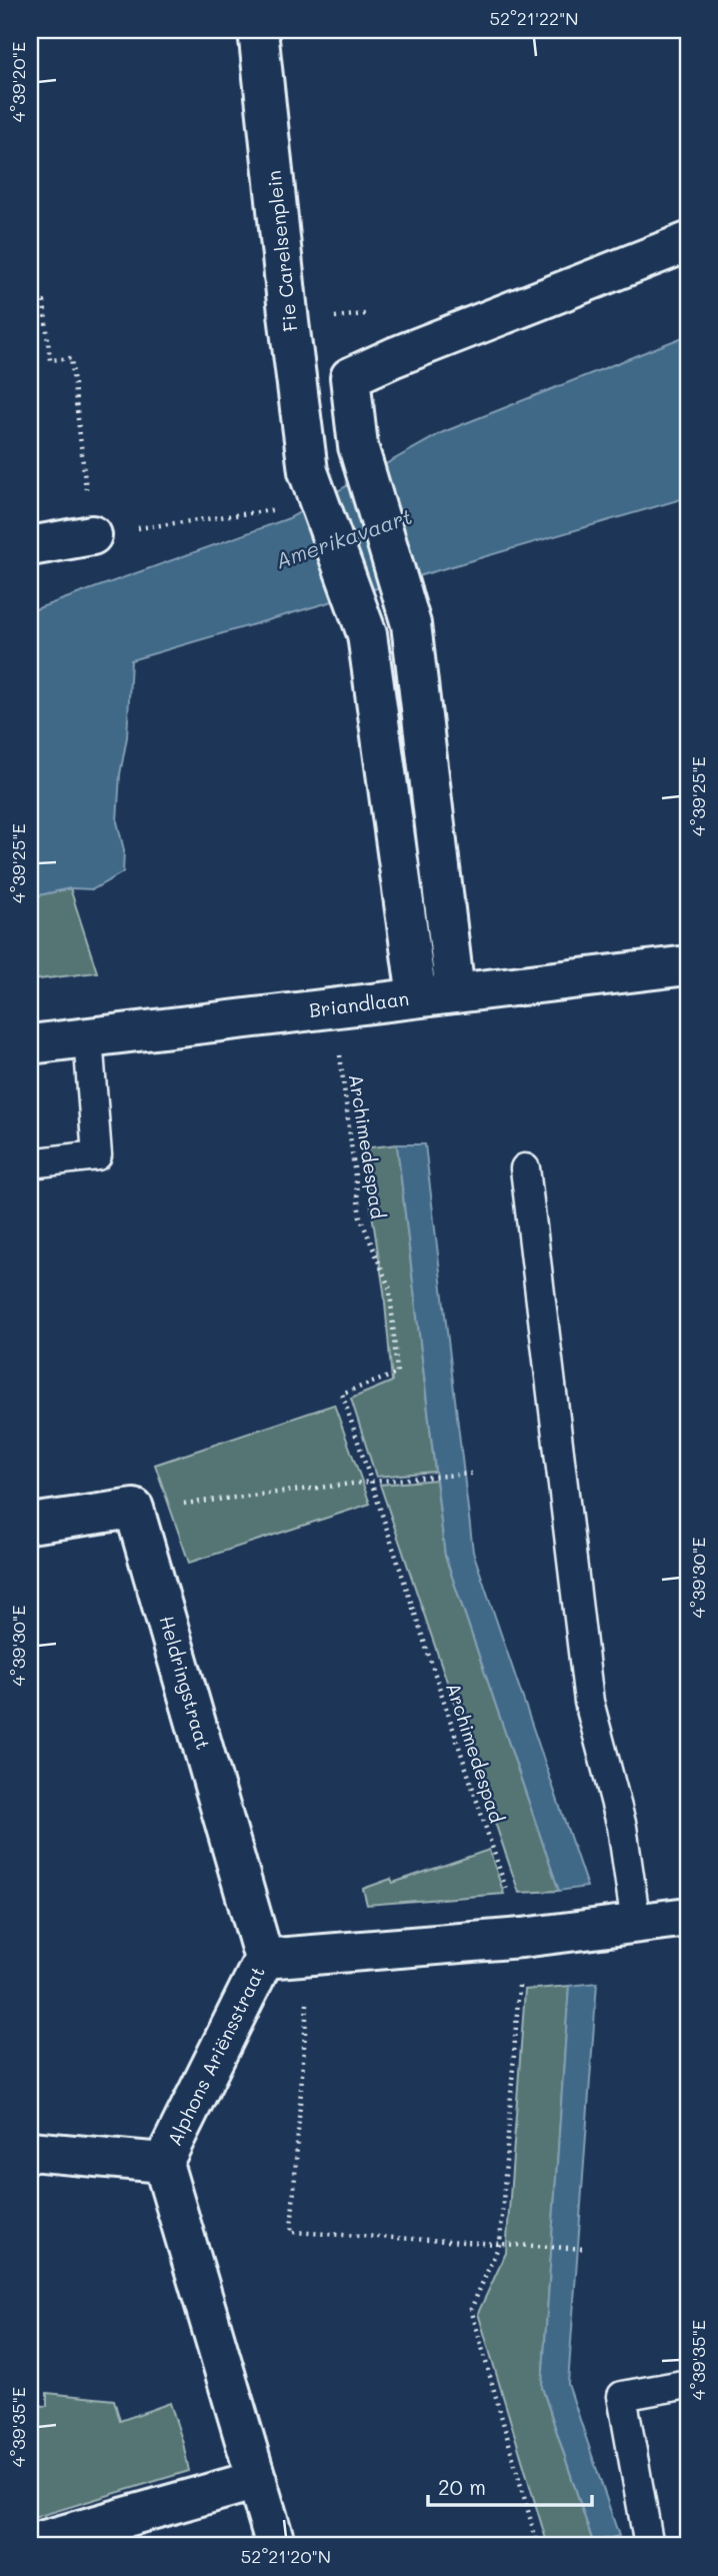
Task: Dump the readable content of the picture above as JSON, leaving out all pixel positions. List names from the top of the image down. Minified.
{"streets":{"street":["Fie Carelsenplein","Briandlaan","Heldringstraat","Alphons Ariënsstraat"],"path":["Archimedespad"]},"crossings":[["Fie Carelsenplein","Briandlaan"],["Briandlaan","Archimedespad"],["Archimedespad","Alphons Ariënsstraat"],["Heldringstraat","Alphons Ariënsstraat"]],"water":["Amerikavaart"],"scale_bar":"20 m","coordinates":["52°21'22\"N","4°39'20\"E","4°39'25\"E","4°39'30\"E","4°39'35\"E","52°21'20\"N"]}
